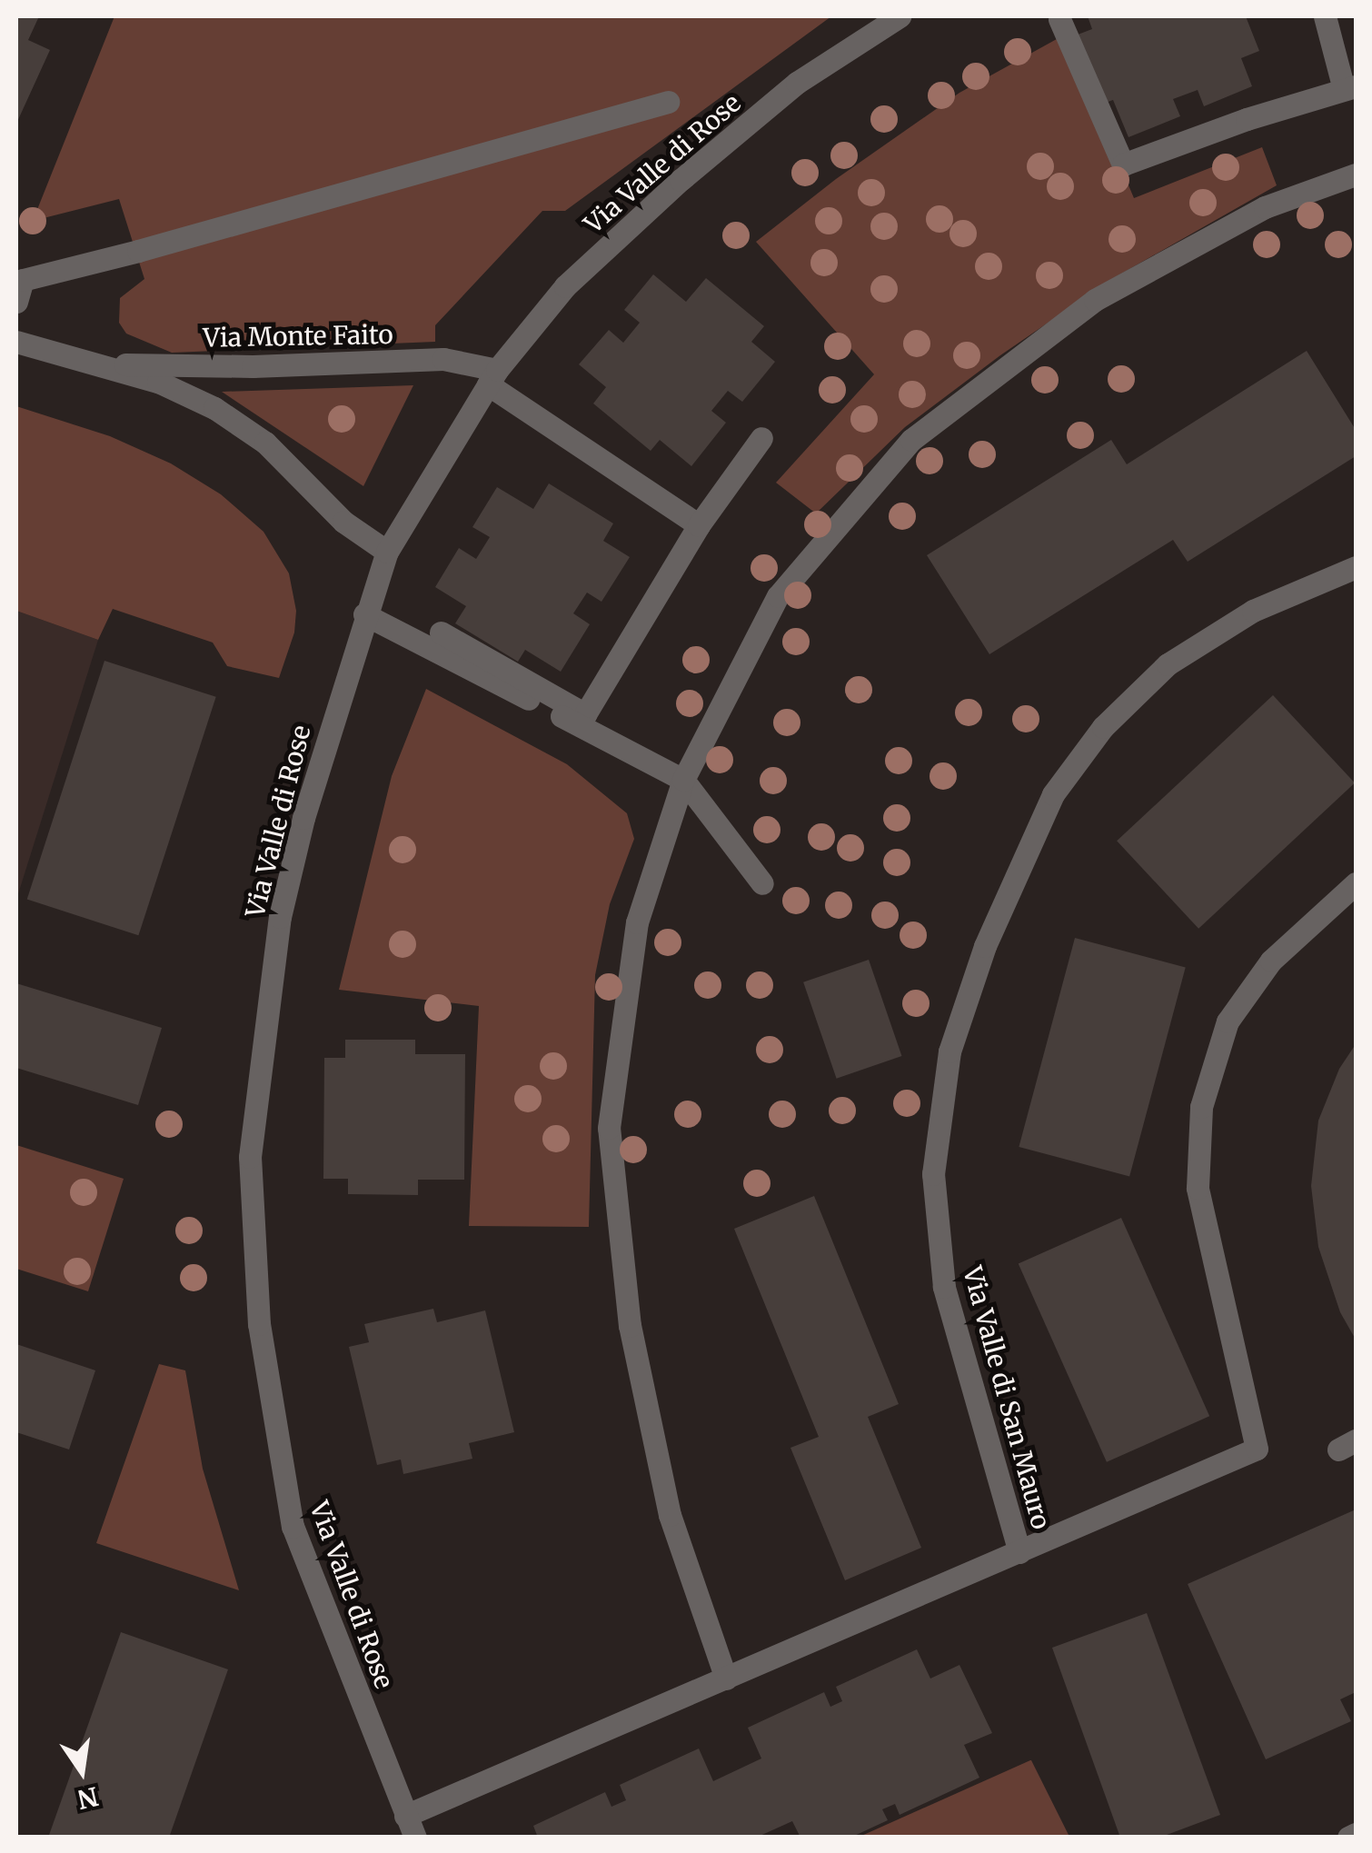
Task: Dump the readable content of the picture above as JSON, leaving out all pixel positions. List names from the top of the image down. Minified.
{"streets":{"street":["Via Valle di Rose","Via Monte Faito","Via Valle di San Mauro"]},"crossings":[["Via Valle di Rose","Via Monte Faito"],["Via Valle di Rose","Via Valle di San Mauro"]],"north":"bottom"}
